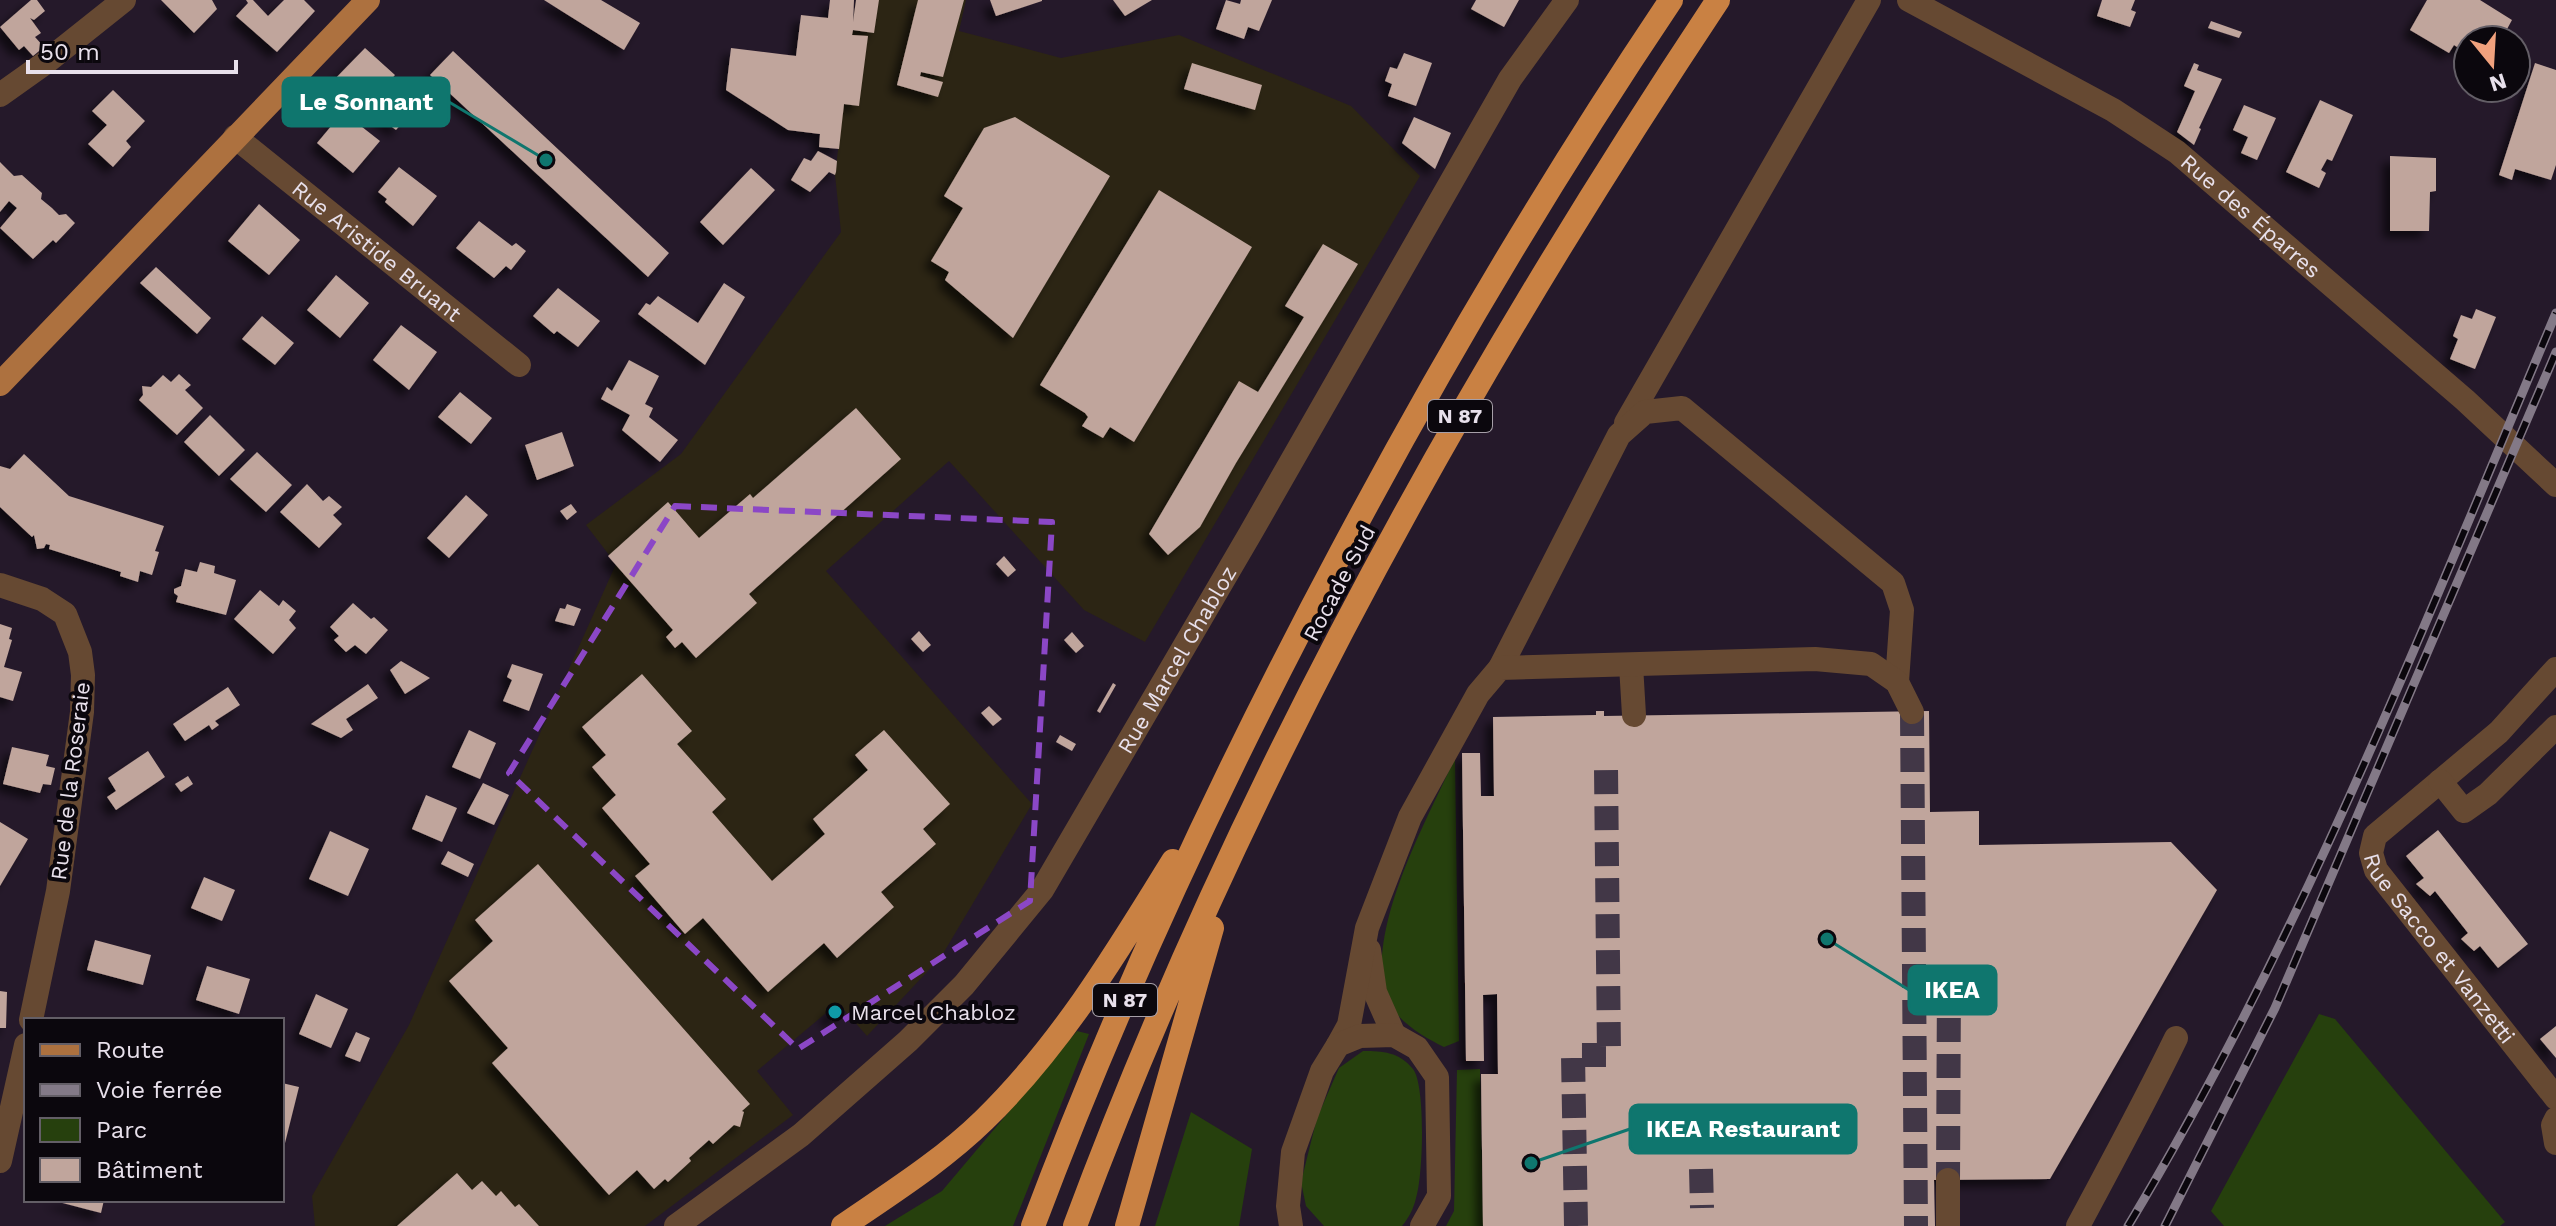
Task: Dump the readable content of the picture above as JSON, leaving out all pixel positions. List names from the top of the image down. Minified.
{"streets":{"highway":["N 87","Rocade Sud"],"street":["Rue des Éparres","Rue Aristide Bruant","Rue Marcel Chabloz","Rue de la Roseraie","Rue Sacco et Vanzetti"]},"places":["Le Sonnant","IKEA","Marcel Chabloz","IKEA Restaurant"],"legend":["Route","Voie ferrée","Parc","Bâtiment"],"scale_bar":"50 m","north":"bottom"}
